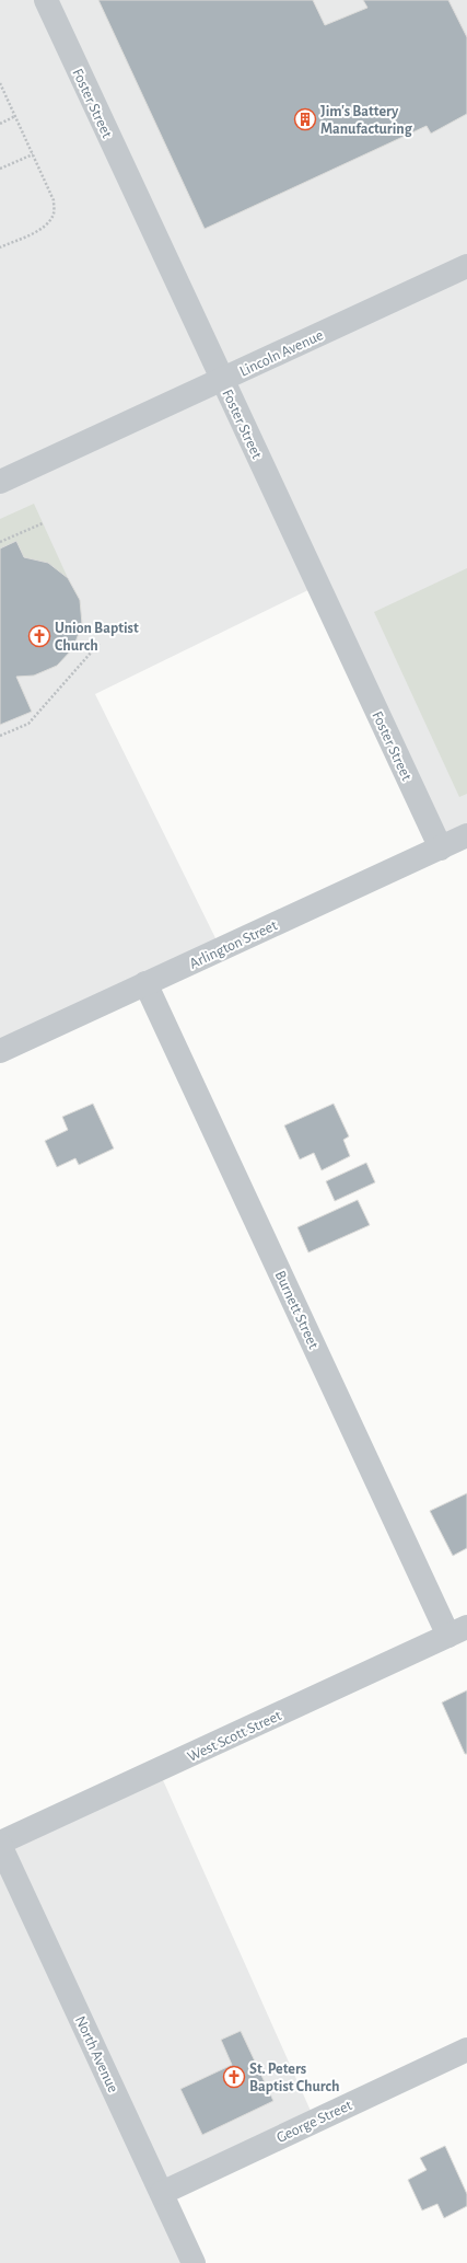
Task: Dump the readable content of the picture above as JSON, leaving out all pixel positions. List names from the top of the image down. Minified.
{"streets":{"street":["Foster Street","Lincoln Avenue","Arlington Street","Burnett Street","West Scott Street","North Avenue","George Street"]},"crossings":[["Foster Street","Lincoln Avenue"],["Foster Street","Arlington Street"],["Arlington Street","Burnett Street"],["Burnett Street","West Scott Street"],["West Scott Street","North Avenue"],["North Avenue","George Street"]],"places":{"building":["Jim's Battery Manufacturing"],"church":["Union Baptist Church","St. Peters Baptist Church"]}}
